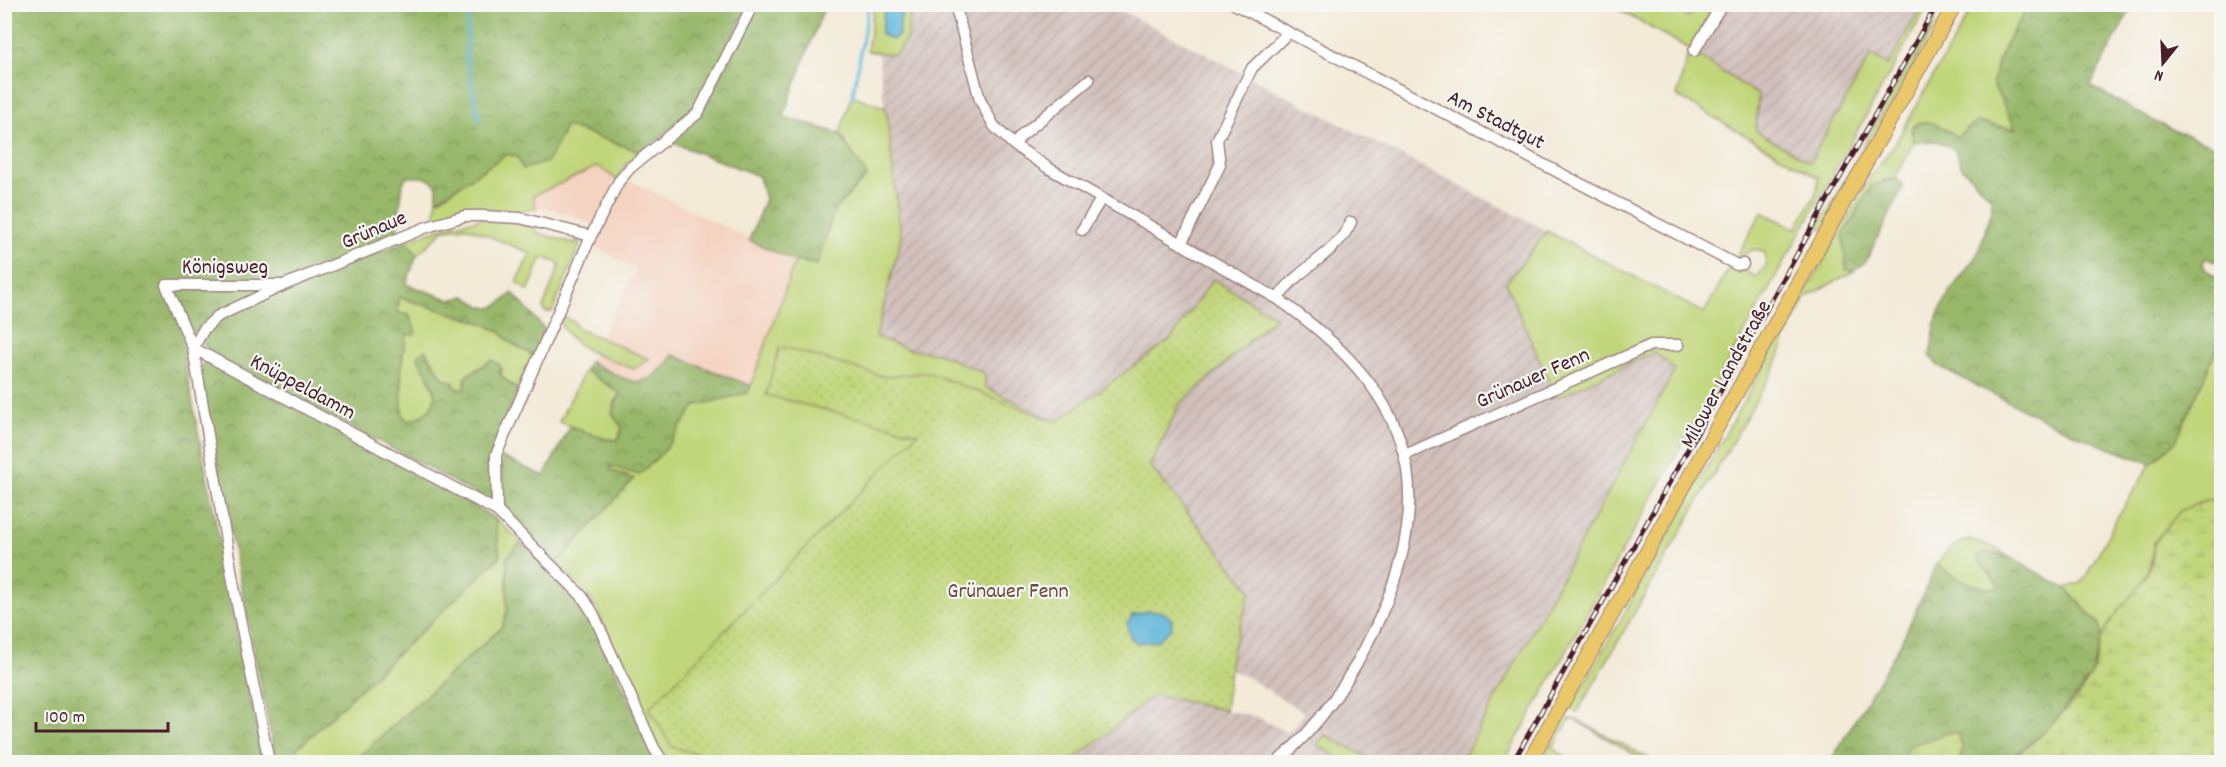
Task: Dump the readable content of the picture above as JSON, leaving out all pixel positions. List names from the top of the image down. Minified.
{"streets":{"main road":["Milower Landstraße"],"street":["Am Stadtgut","Grünaue","Königsweg","Grünauer Fenn","Knüppeldamm"]},"crossings":[["Grünaue","Königsweg"],["Grünaue","Knüppeldamm"],["Königsweg","Knüppeldamm"]],"parks":["Grünauer Fenn"],"scale_bar":"100 m","north":"bottom"}
